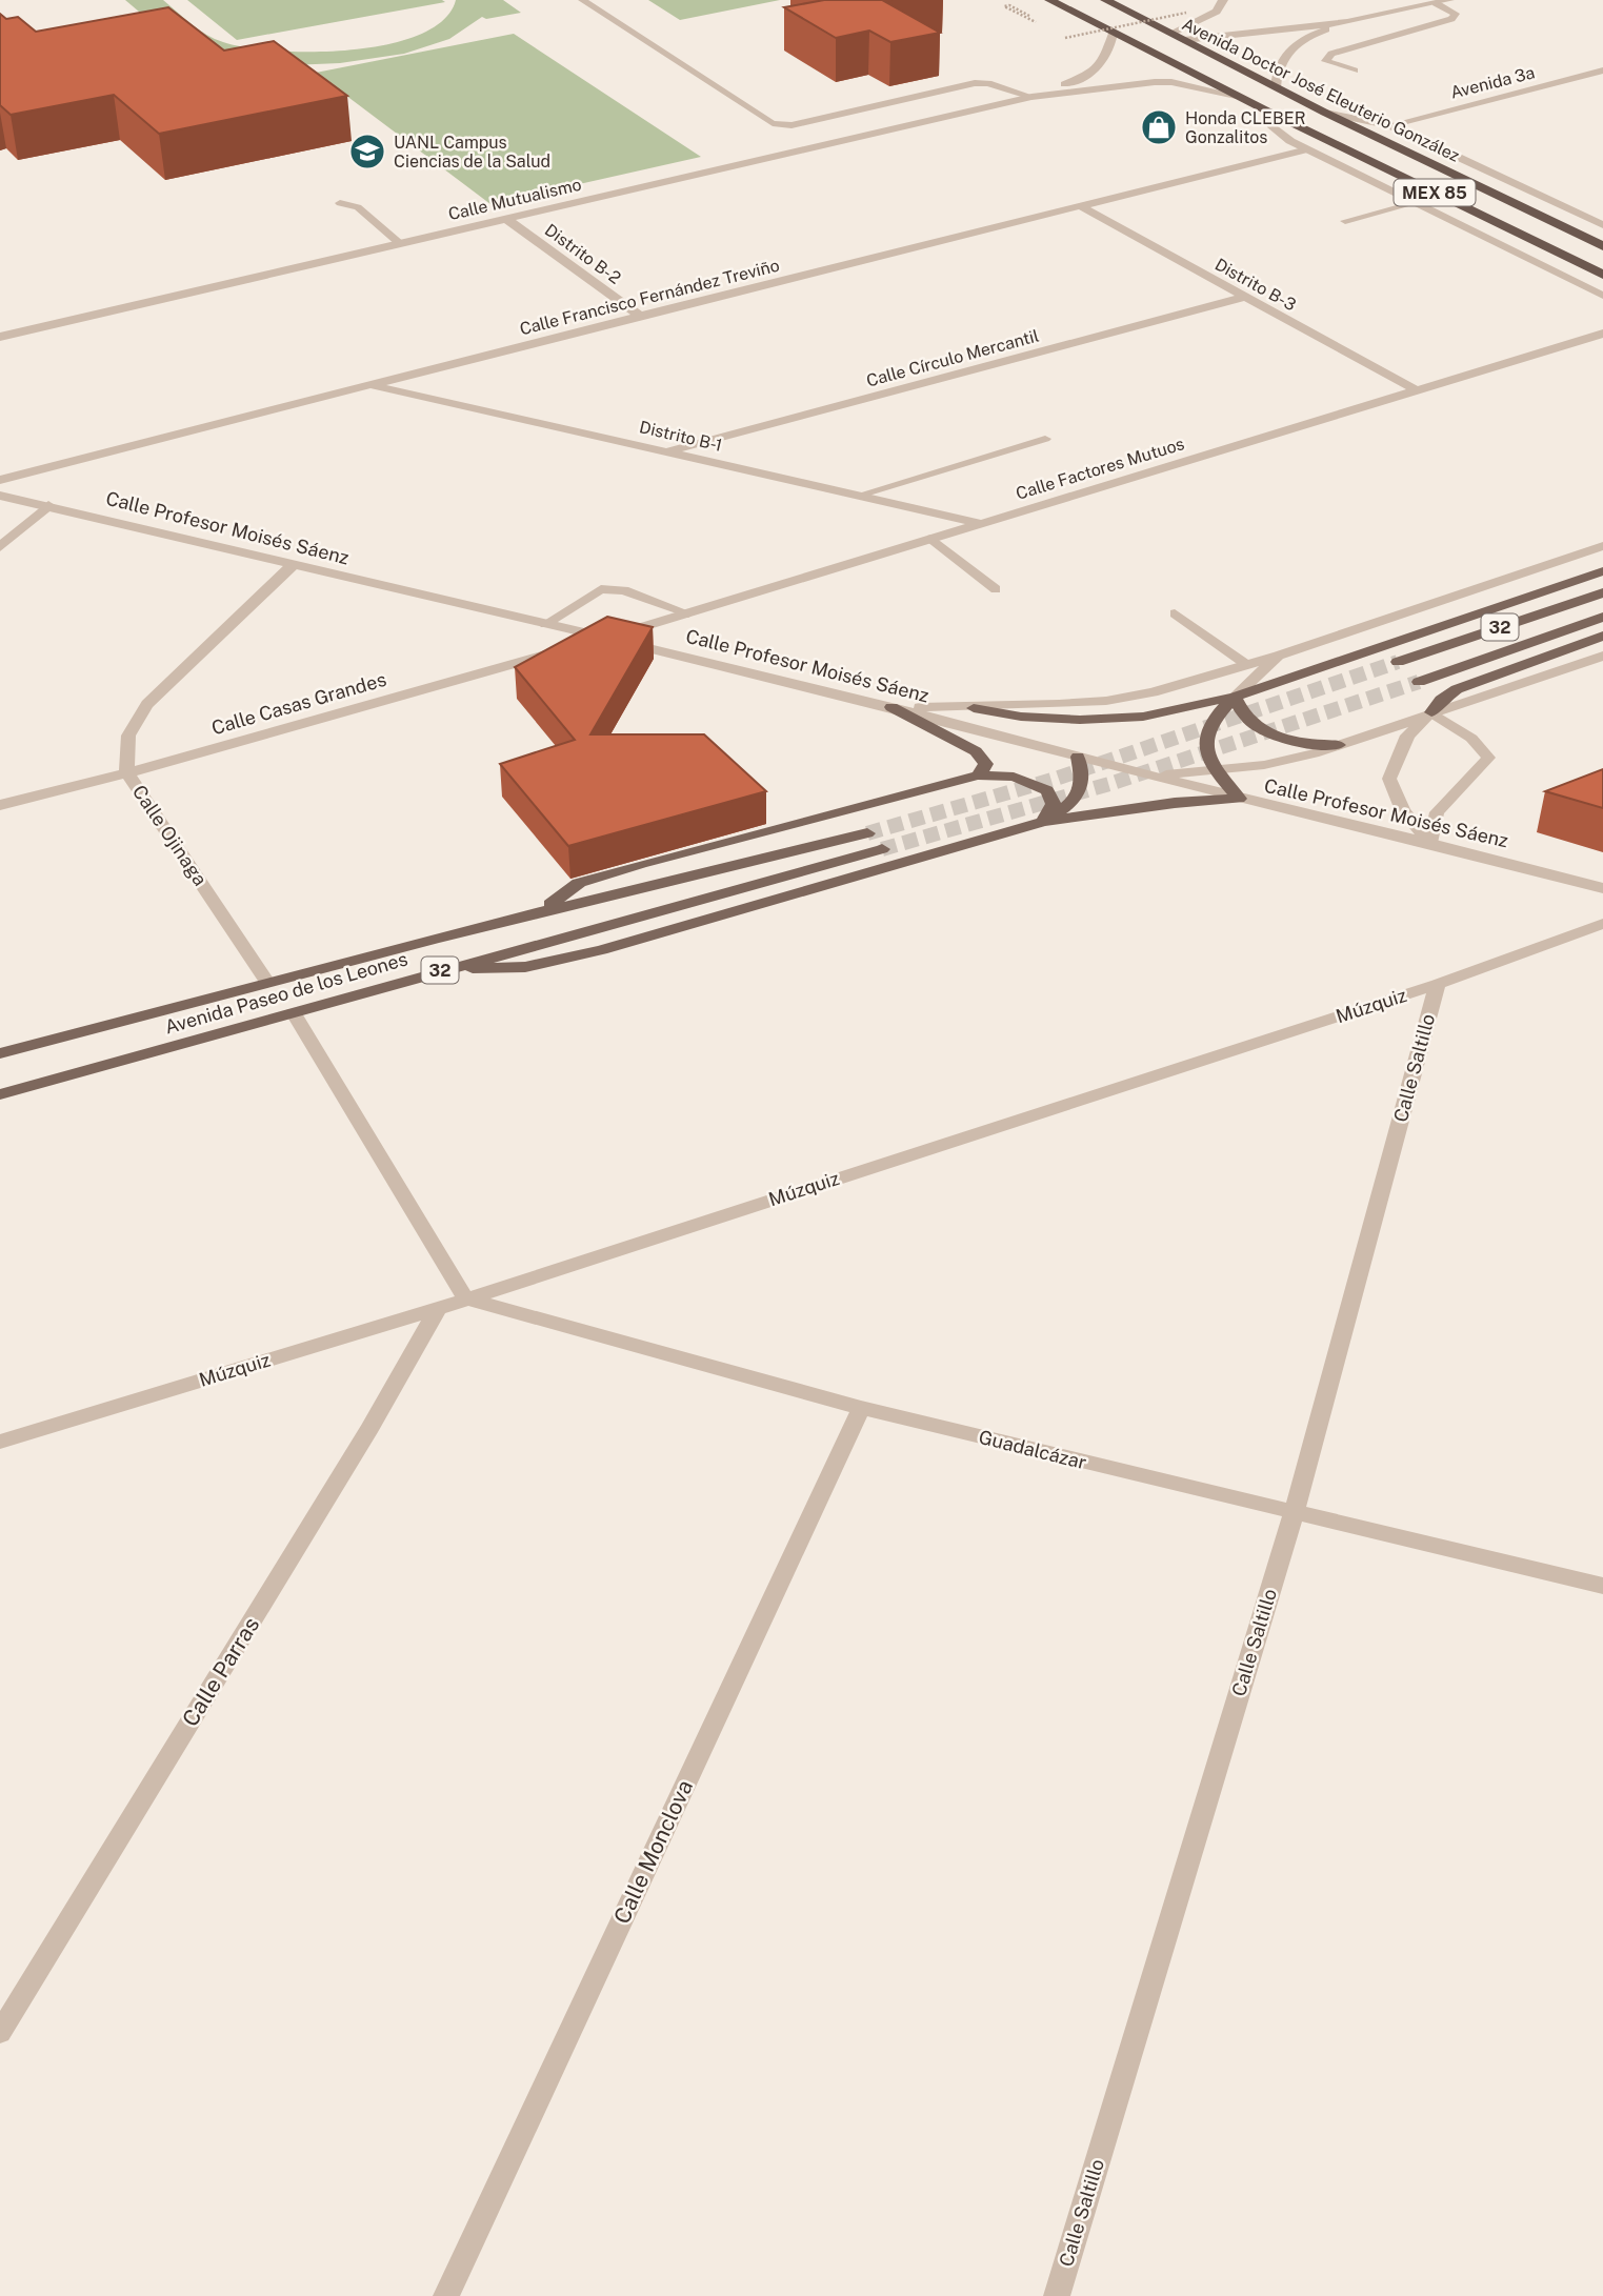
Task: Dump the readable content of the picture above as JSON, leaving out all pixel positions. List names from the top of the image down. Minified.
{"streets":{"highway":["Avenida Doctor José Eleuterio González","MEX 85"],"main road":["32","Avenida Paseo de los Leones"],"street":["Avenida 3a","Calle Mutualismo","Distrito B-2","Distrito B-3","Calle Francisco Fernández Treviño","Calle Círculo Mercantil","Distrito B-1","Calle Factores Mutuos","Calle Profesor Moisés Sáenz","Calle Casas Grandes","Calle Ojinaga","Múzquiz","Calle Saltillo","Guadalcázar","Calle Parras","Calle Monclova"]},"crossings":[["MEX 85","Calle Mutualismo"],["Calle Mutualismo","Distrito B-2"],["Distrito B-2","Calle Francisco Fernández Treviño"],["Distrito B-3","Calle Francisco Fernández Treviño"],["Distrito B-3","Calle Círculo Mercantil"],["Distrito B-3","Calle Factores Mutuos"],["Calle Francisco Fernández Treviño","Distrito B-1"],["Calle Círculo Mercantil","Distrito B-1"],["Distrito B-1","Calle Factores Mutuos"],["Calle Factores Mutuos","Calle Profesor Moisés Sáenz"],["Calle Factores Mutuos","Calle Casas Grandes"],["Calle Profesor Moisés Sáenz","Calle Casas Grandes"],["Calle Profesor Moisés Sáenz","Calle Ojinaga"],["Calle Casas Grandes","Calle Ojinaga"],["Calle Ojinaga","Avenida Paseo de los Leones"],["Múzquiz","Calle Saltillo"],["Múzquiz","Guadalcázar"],["Múzquiz","Calle Parras"],["Calle Saltillo","Guadalcázar"],["Guadalcázar","Calle Monclova"]],"places":{"shop":["Honda CLEBER Gonzalitos"],"school or university":["UANL Campus Ciencias de la Salud"]}}
